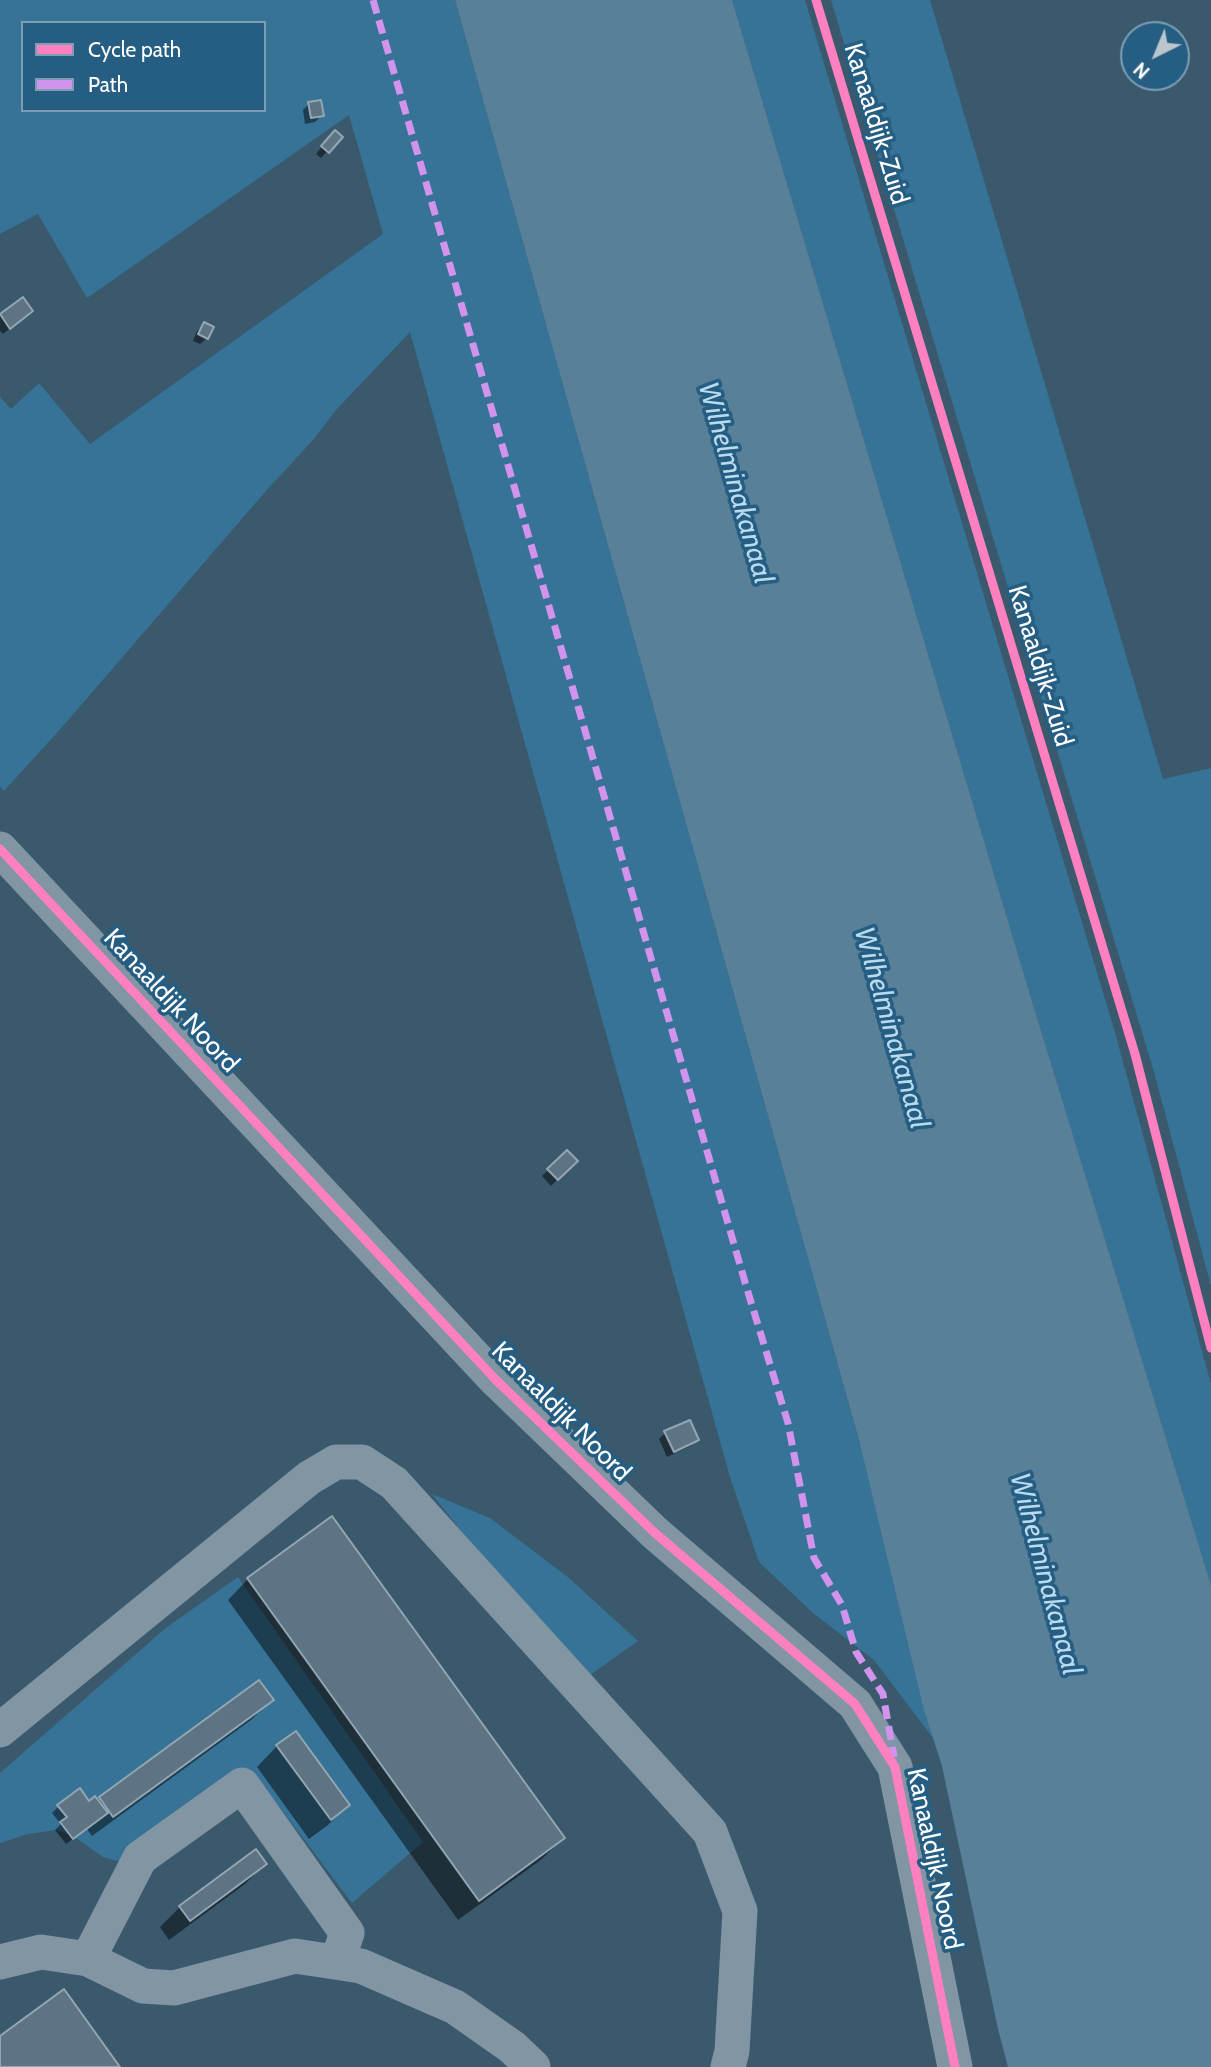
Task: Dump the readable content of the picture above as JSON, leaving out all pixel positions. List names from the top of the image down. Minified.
{"streets":{"street":["Kanaaldijk Noord"],"cycle path":["Kanaaldijk-Zuid"]},"water":["Wilhelminakanaal"],"legend":["Cycle path","Path"],"north":"bottom left"}
